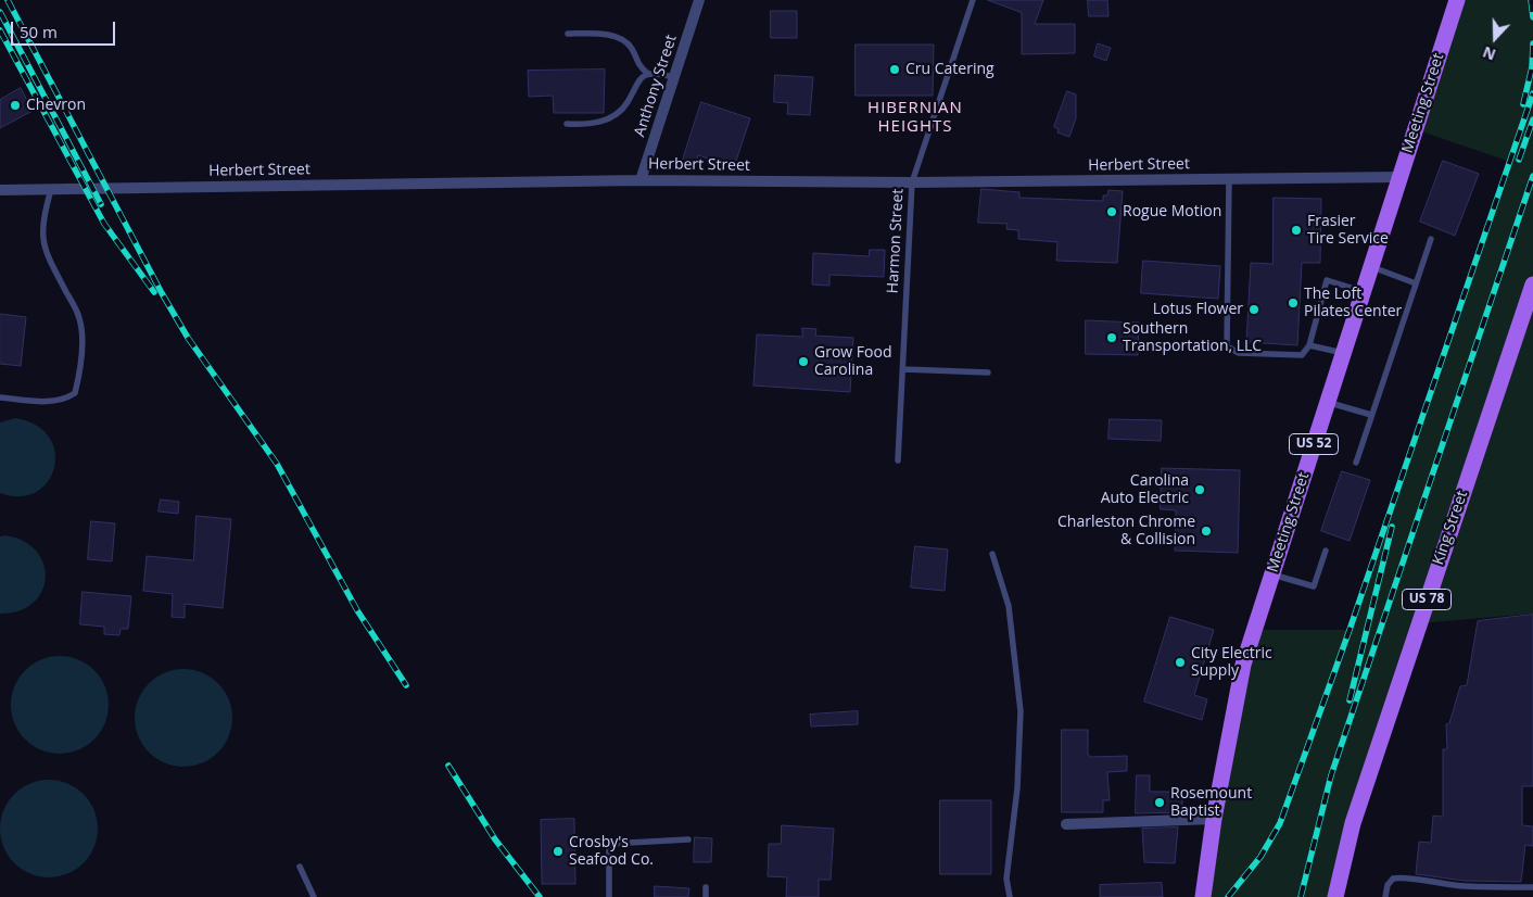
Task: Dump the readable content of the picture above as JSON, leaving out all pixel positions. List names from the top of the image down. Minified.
{"streets":{"main road":["Meeting Street","US 52","King Street","US 78"],"street":["Anthony Street","Herbert Street"],"lane":["Harmon Street"]},"crossings":[["Anthony Street","Herbert Street"],["Meeting Street","Herbert Street"],["Herbert Street","Harmon Street"]],"districts":["HIBERNIAN HEIGHTS"],"places":["Cru Catering","Chevron","Rogue Motion","Frasier Tire Service","The Loft Pilates Center","Lotus Flower","Southern Transportation, LLC","Grow Food Carolina","Carolina Auto Electric","Charleston Chrome & Collision","City Electric Supply","Rosemount Baptist","Crosby's Seafood Co."],"scale_bar":"50 m","north":"bottom"}
